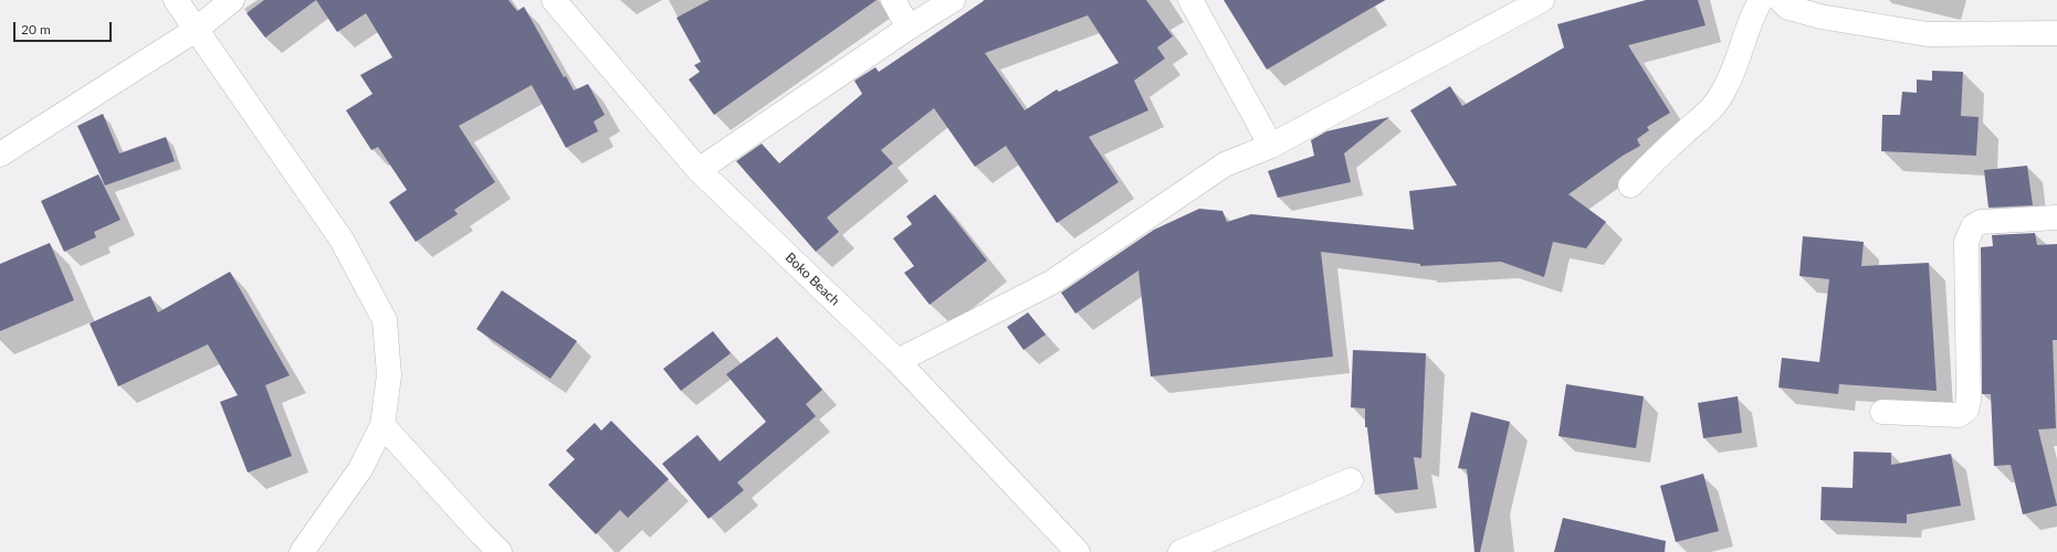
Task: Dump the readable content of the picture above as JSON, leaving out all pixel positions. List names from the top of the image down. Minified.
{"streets":{"street":["Boko Beach"]},"scale_bar":"20 m"}
